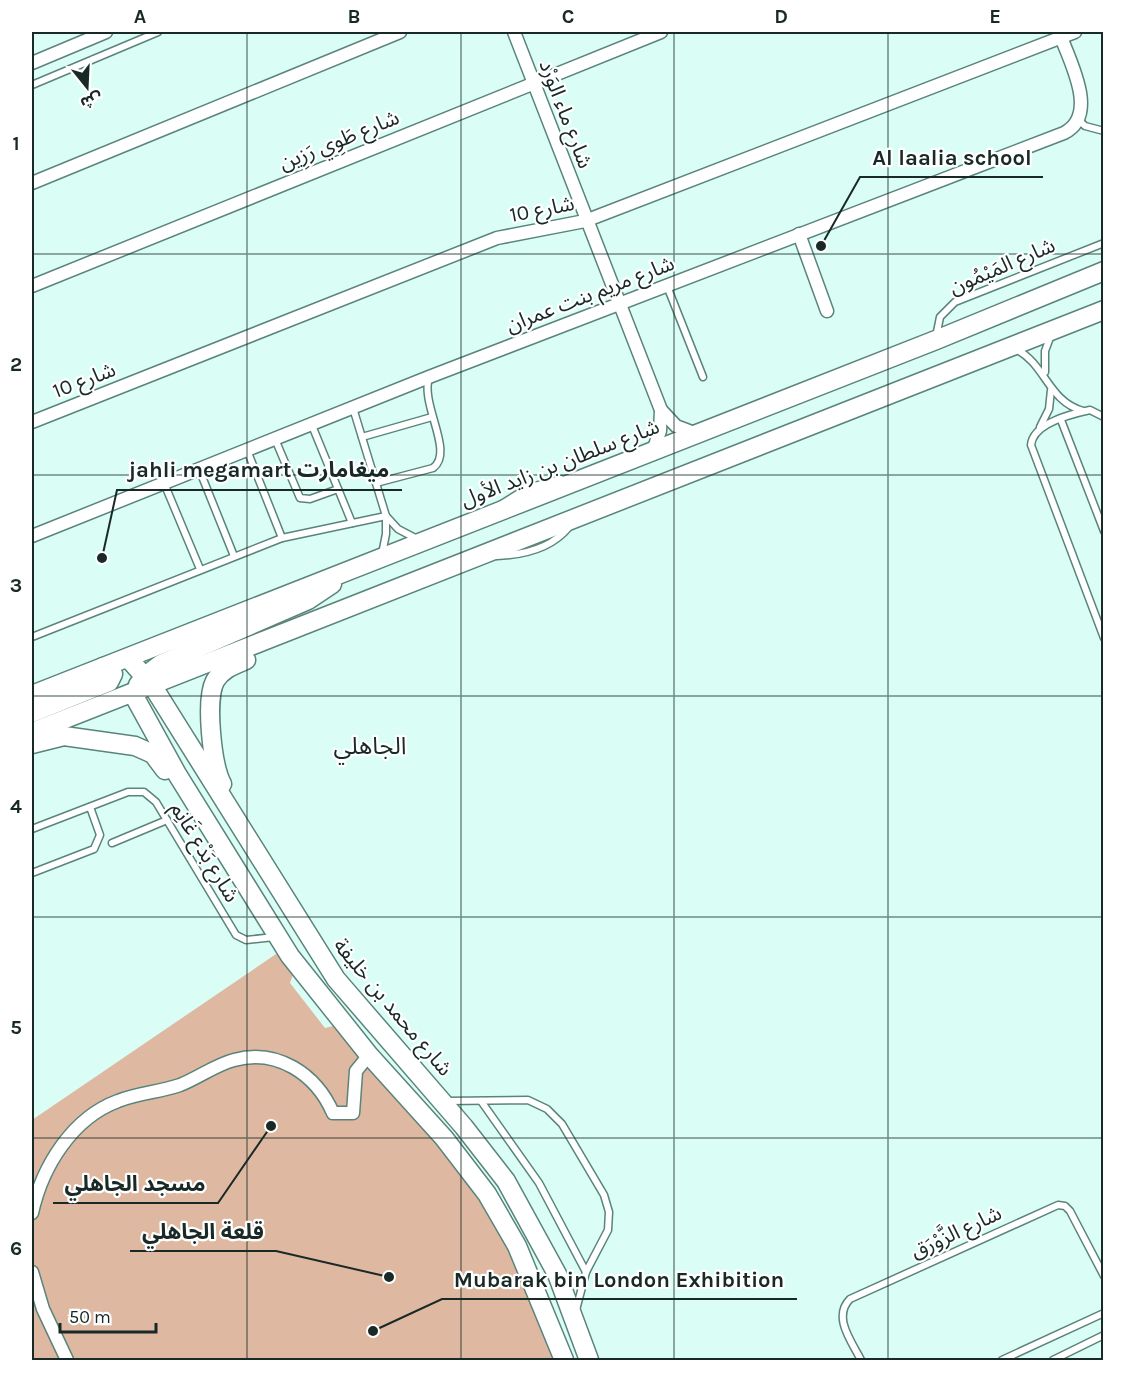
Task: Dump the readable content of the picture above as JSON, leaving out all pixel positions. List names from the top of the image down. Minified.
{"streets":{"main road":["شارع سلطان بن زايد الأول","شارع محمد بن خليفة"],"street":["شارع ماء الوَرْد","شارع طَوِي رَزِين","شارع 10","شارع مريم بنت عمران"],"lane":["شارع المَيْمُون","شارع بَدْع غَانِم","شارع الزَّوْرَق"]},"crossings":[["شارع ماء الوَرْد","شارع طَوِي رَزِين"],["شارع ماء الوَرْد","شارع 10"],["شارع ماء الوَرْد","شارع مريم بنت عمران"],["شارع ماء الوَرْد","شارع سلطان بن زايد الأول"],["شارع المَيْمُون","شارع سلطان بن زايد الأول"],["شارع سلطان بن زايد الأول","شارع محمد بن خليفة"]],"districts":["الجاهلي"],"places":["Al laalia school","jahli megamart ميغامارت","مسجد الجاهلي","قلعة الجاهلي","Mubarak bin London Exhibition"],"scale_bar":"50 m","north":"bottom","grid":{"columns":["A","B","C","D","E"],"rows":["1","2","3","4","5","6"]}}
